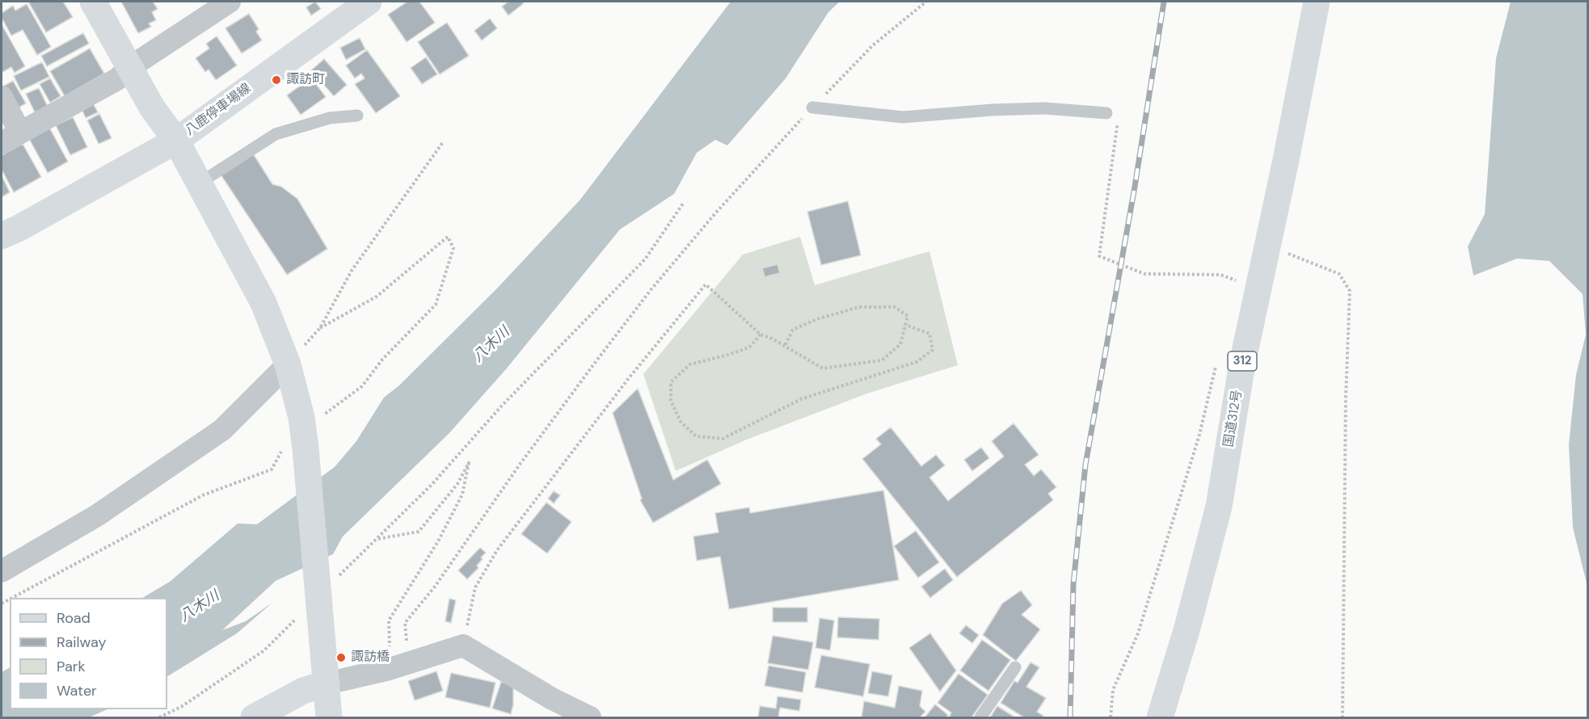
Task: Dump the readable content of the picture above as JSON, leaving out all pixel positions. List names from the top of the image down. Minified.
{"streets":{"main road":["八鹿停車場線","312","国道312号"]},"water":["八木川"],"places":["諏訪町","諏訪橋"],"legend":["Road","Railway","Park","Water"]}
